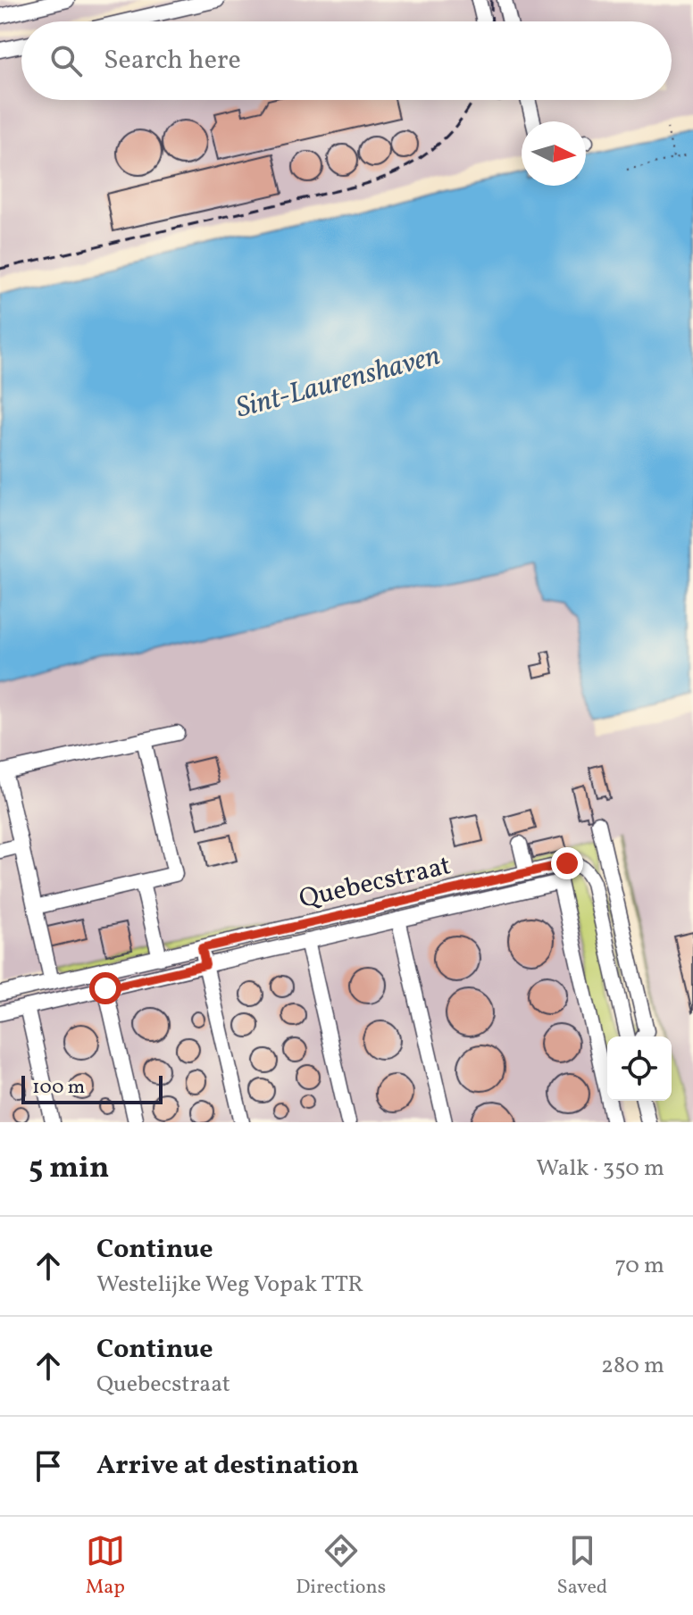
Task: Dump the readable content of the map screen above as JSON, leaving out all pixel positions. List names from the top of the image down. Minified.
{"streets":{"street":["Quebecstraat"]},"water":["Sint-Laurenshaven"],"scale_bar":"100 m","north":"right","page":{"search":"Search here","scale":"100 m","heading":["5 min","Walk · 350 m"],"list":[["Continue","Westelijke Weg Vopak TTR","70 m"],["Continue","Quebecstraat","280 m"],"Arrive at destination"],"nav":["Map","Directions","Saved"]}}
